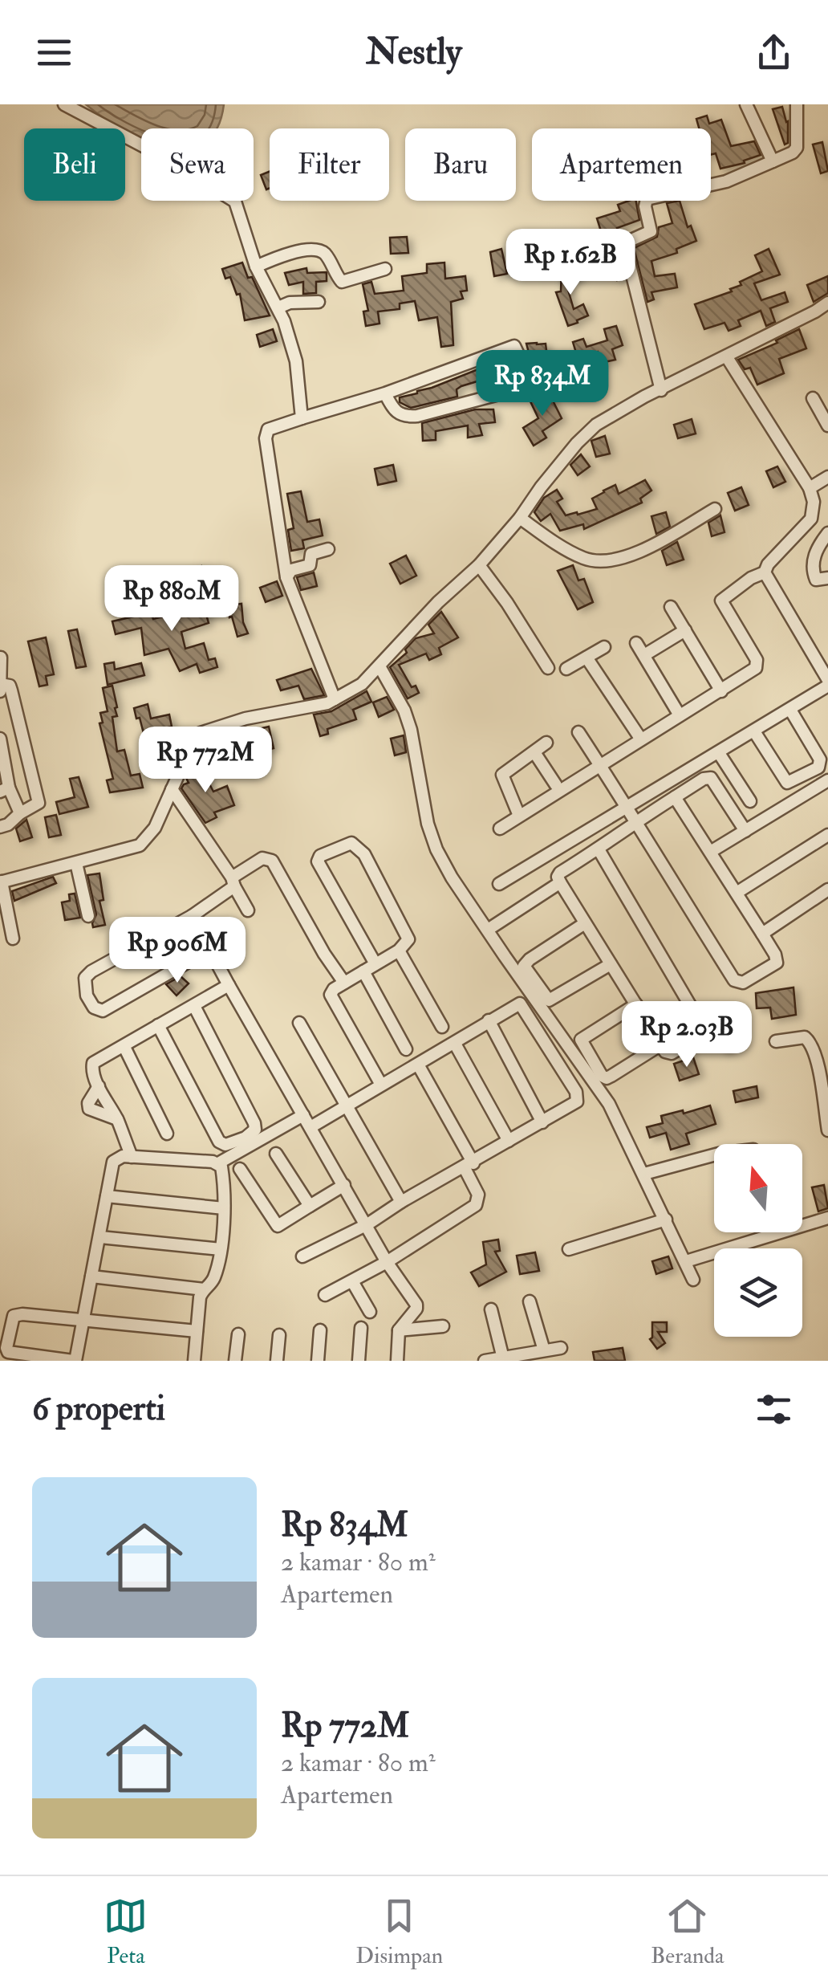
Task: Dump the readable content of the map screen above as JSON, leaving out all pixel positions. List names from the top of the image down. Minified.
{"north":"top","page":{"header":"Nestly","chip":["Beli","Sewa","Filter","Baru","Apartemen"],"price":["Rp 1.62B","Rp 834M","Rp 880M","Rp 772M","Rp 906M","Rp 2.03B"],"heading":"6 properti","list":[{"name":"Rp 834M","note":"2 kamar · 80 m² · Apartemen"},{"name":"Rp 772M","note":"2 kamar · 80 m² · Apartemen"}],"tabs":["Peta","Disimpan","Beranda"]}}
